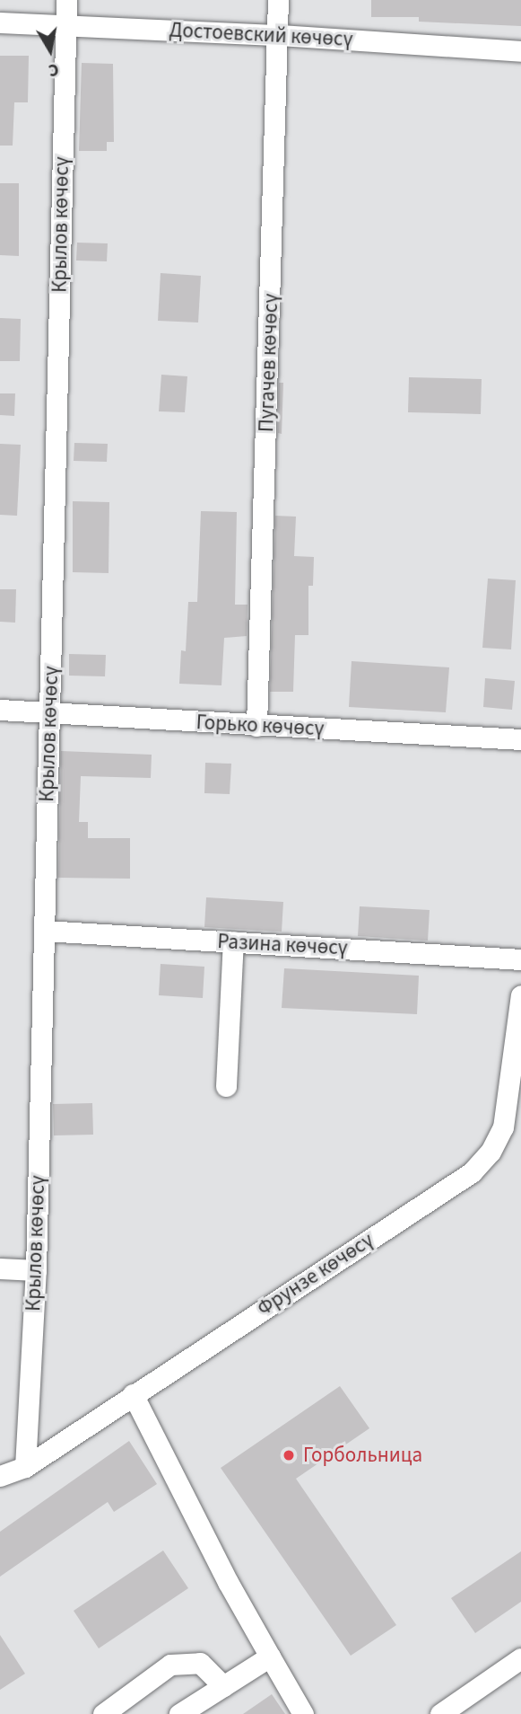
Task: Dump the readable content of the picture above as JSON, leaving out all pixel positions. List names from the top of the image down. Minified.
{"streets":{"street":["Достоевский көчөсү","Крылов көчөсү","Пугачев көчөсү","Горько көчөсү","Разина көчөсү","Фрунзе көчөсү"]},"crossings":[["Достоевский көчөсү","Крылов көчөсү"],["Достоевский көчөсү","Пугачев көчөсү"],["Крылов көчөсү","Горько көчөсү"],["Крылов көчөсү","Разина көчөсү"],["Крылов көчөсү","Фрунзе көчөсү"],["Пугачев көчөсү","Горько көчөсү"]],"places":["Горбольница"],"north":"bottom"}
